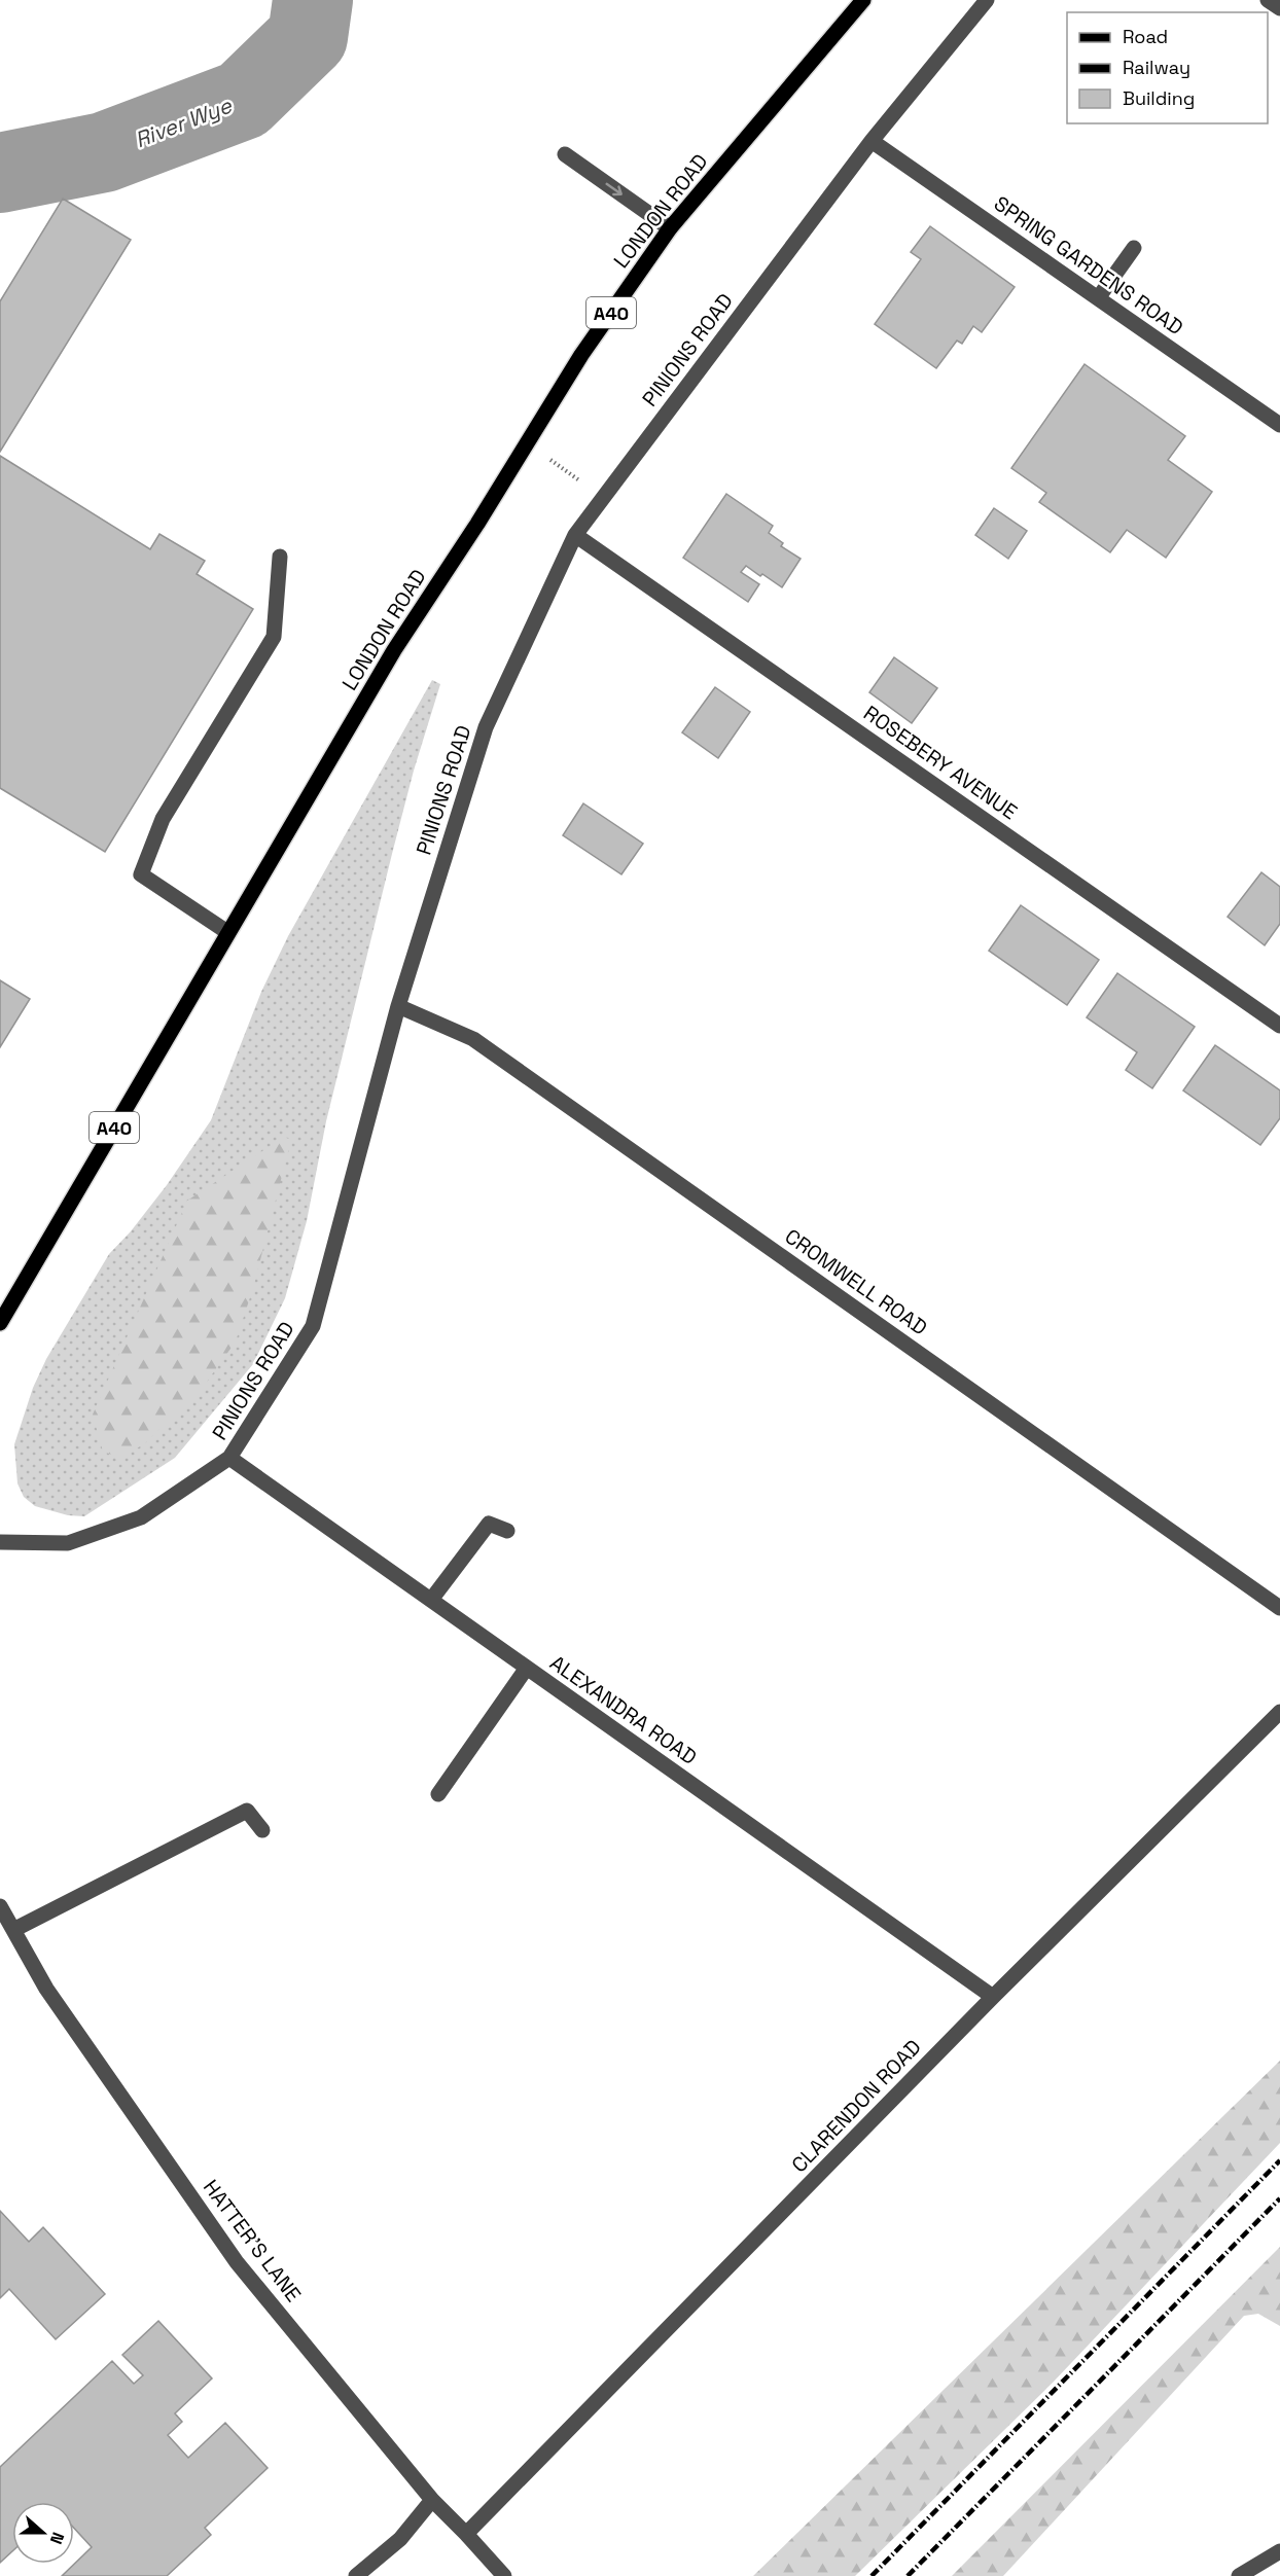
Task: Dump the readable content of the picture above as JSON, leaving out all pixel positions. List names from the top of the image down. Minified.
{"streets":{"main road":["LONDON ROAD","A40"],"street":["SPRING GARDENS ROAD","PINIONS ROAD","ROSEBERY AVENUE","CROMWELL ROAD","ALEXANDRA ROAD","CLARENDON ROAD","HATTER'S LANE"]},"crossings":[["SPRING GARDENS ROAD","PINIONS ROAD"],["PINIONS ROAD","ROSEBERY AVENUE"],["PINIONS ROAD","CROMWELL ROAD"],["PINIONS ROAD","ALEXANDRA ROAD"],["ALEXANDRA ROAD","CLARENDON ROAD"],["CLARENDON ROAD","HATTER'S LANE"]],"water":["River Wye"],"legend":["Road","Railway","Building"],"north":"right"}
